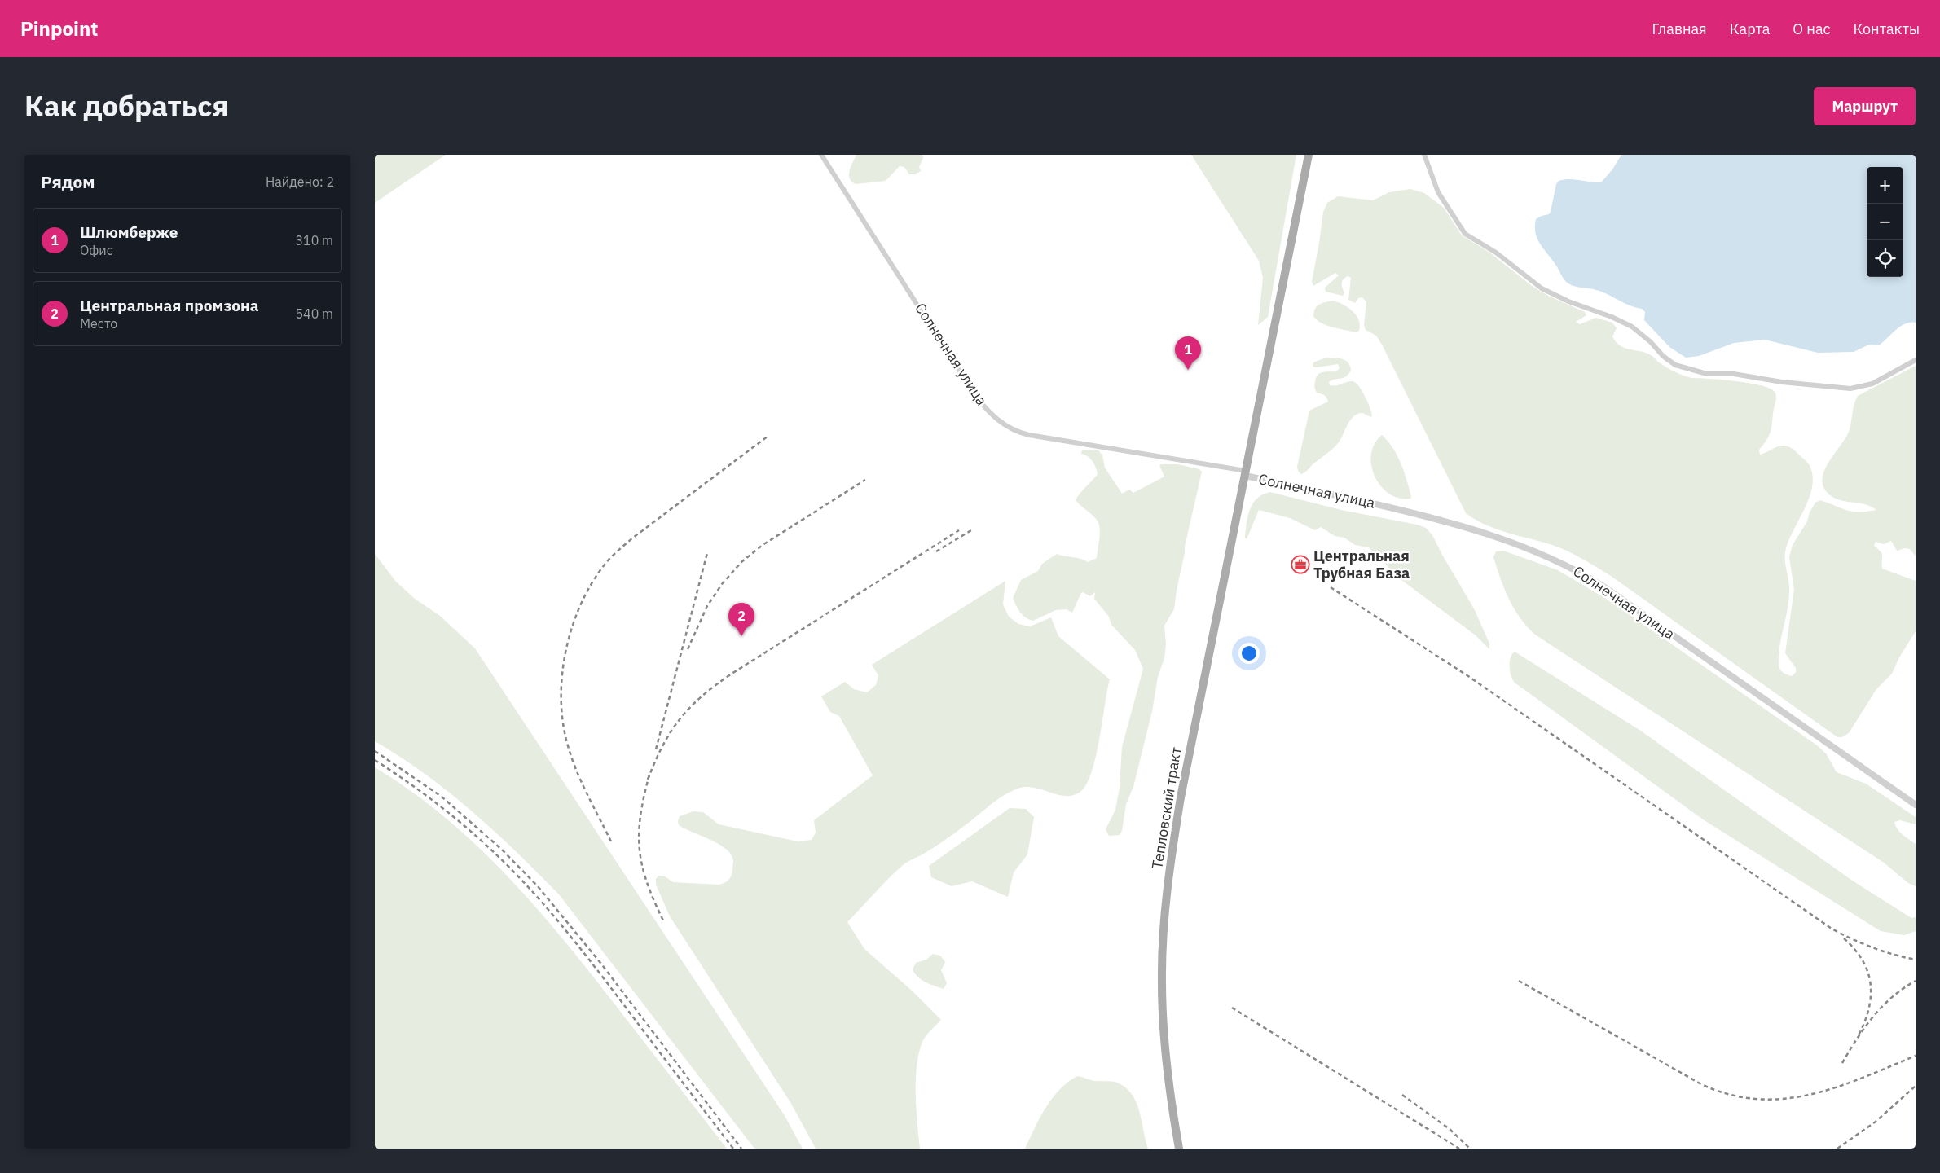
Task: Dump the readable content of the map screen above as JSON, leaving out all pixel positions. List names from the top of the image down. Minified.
{"streets":{"main road":["Тепловский тракт"],"street":["Солнечная улица"]},"crossings":[["Солнечная улица","Тепловский тракт"]],"places":{"office":["Центральная Трубная База"]},"page":{"header":"Pinpoint","nav":["Главная","Карта","О нас","Контакты"],"title":"Как добраться","buttons":"Маршрут","heading":["Рядом","Найдено: 2"],"map_buttons":["+","−"],"list":[{"mark":"1","name":"Шлюмберже","note":"Офис","value":"310 m"},{"mark":"2","name":"Центральная промзона","note":"Место","value":"540 m"}],"pins":["1","2"]}}
